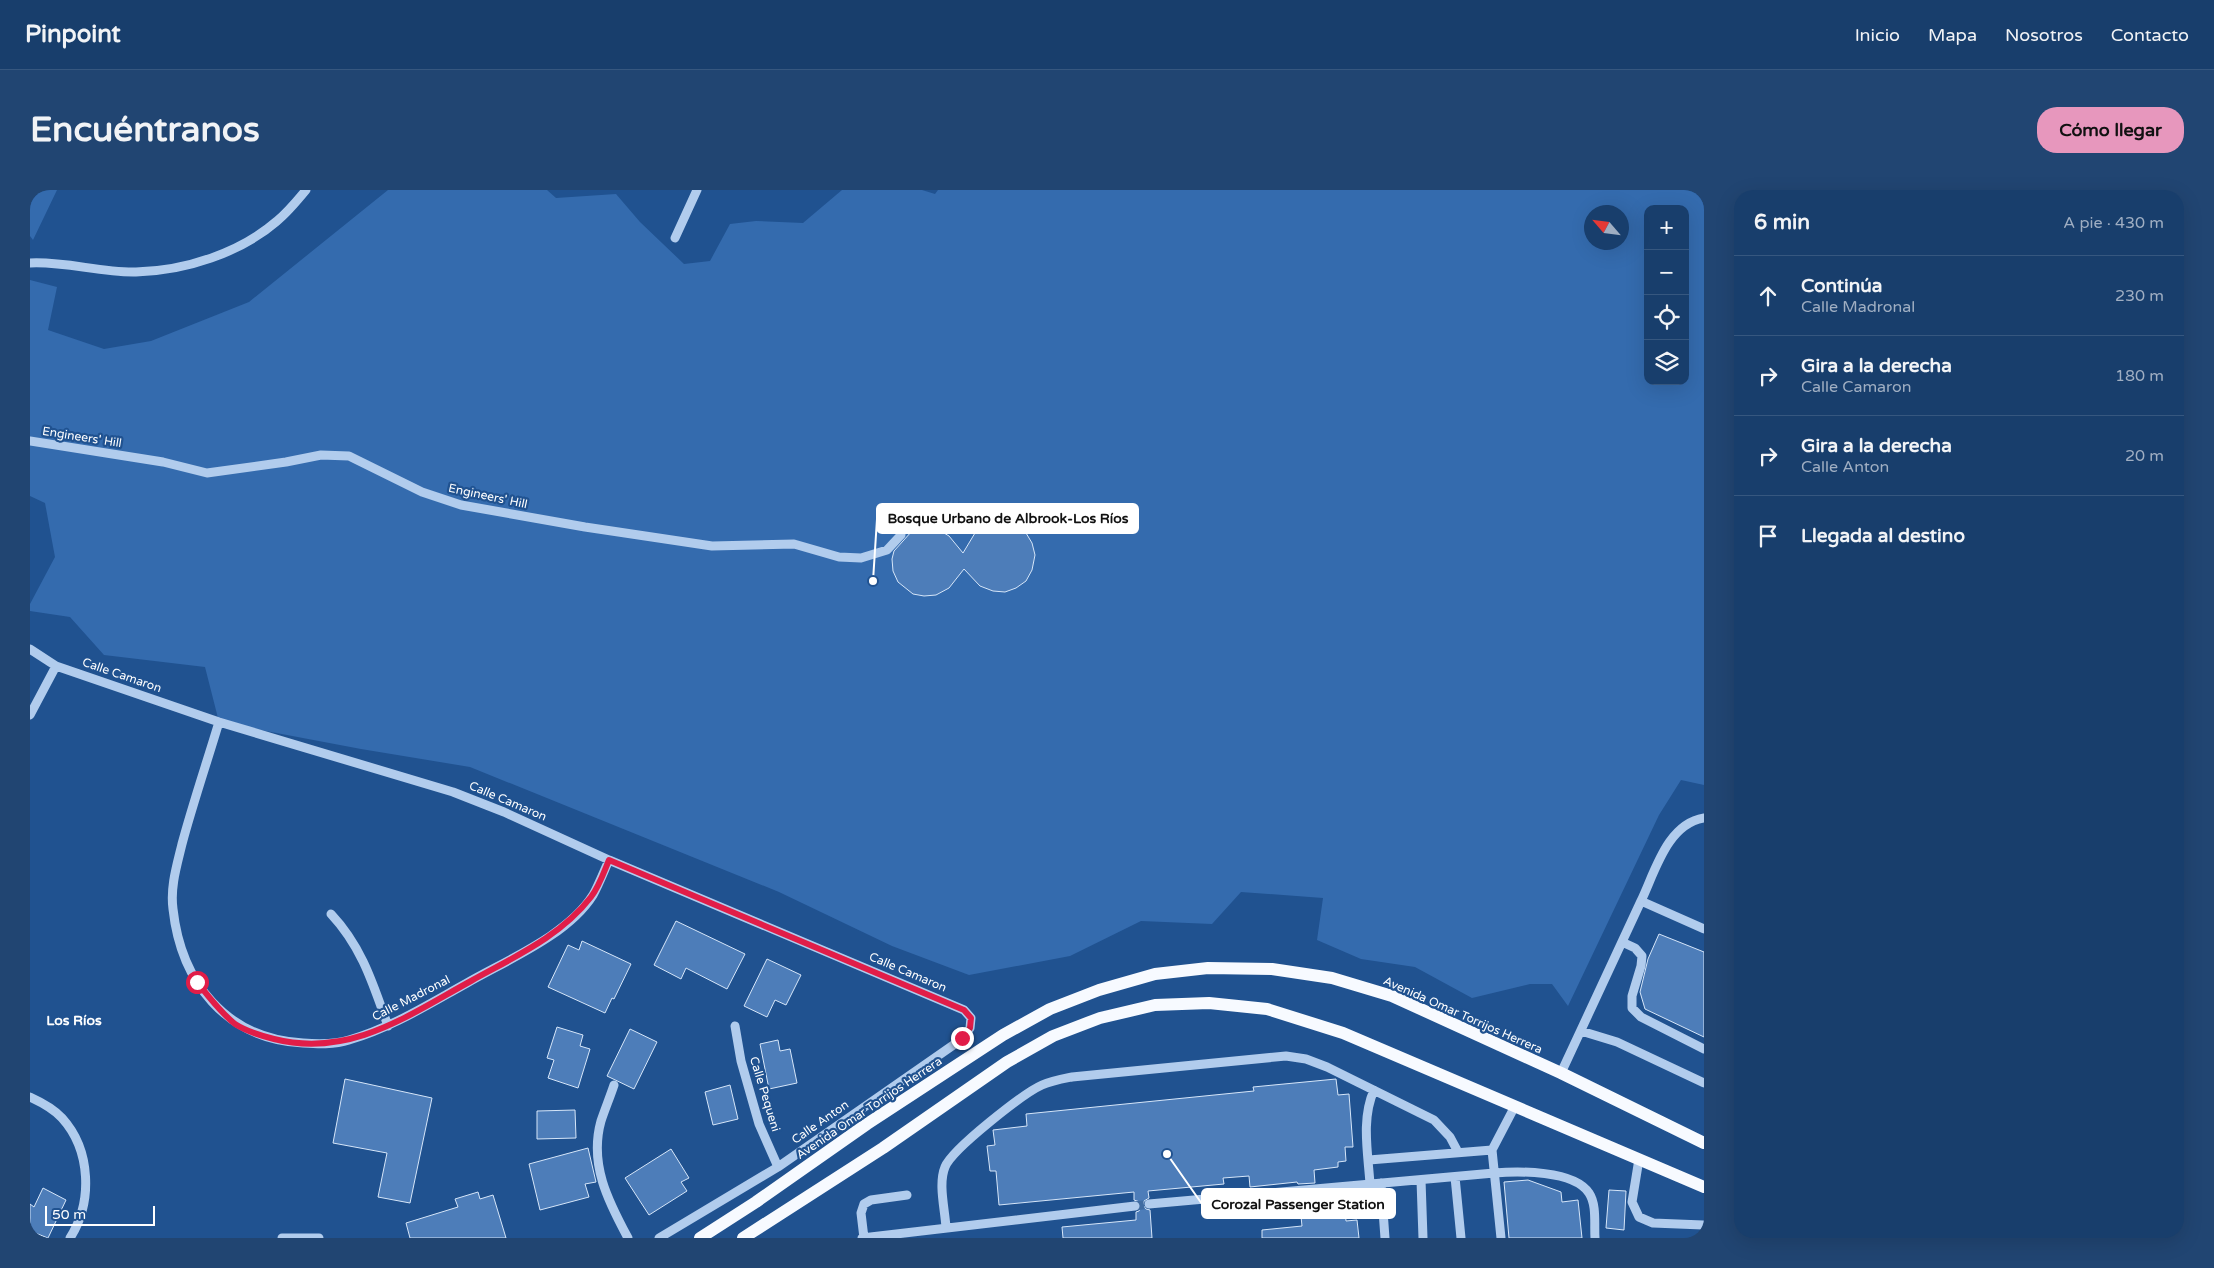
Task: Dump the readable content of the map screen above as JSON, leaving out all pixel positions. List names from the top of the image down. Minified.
{"streets":{"main road":["Avenida Omar Torrijos Herrera"],"street":["Engineers' Hill","Calle Camaron","Calle Madronal","Calle Pequeni","Calle Anton"]},"crossings":[["Calle Camaron","Calle Madronal"],["Calle Camaron","Calle Anton"],["Calle Pequeni","Calle Anton"]],"districts":["Los Ríos"],"places":["Bosque Urbano de Albrook-Los Ríos","Corozal Passenger Station"],"scale_bar":"50 m","north":"top left","page":{"header":"Pinpoint","nav":["Inicio","Mapa","Nosotros","Contacto"],"buttons":"Cómo llegar","title":"Encuéntranos","heading":["6 min","A pie · 430 m"],"map_buttons":["+","−"],"list":[["Continúa","Calle Madronal","230 m"],["Gira a la derecha","Calle Camaron","180 m"],["Gira a la derecha","Calle Anton","20 m"],"Llegada al destino"],"scale":"50 m"}}
